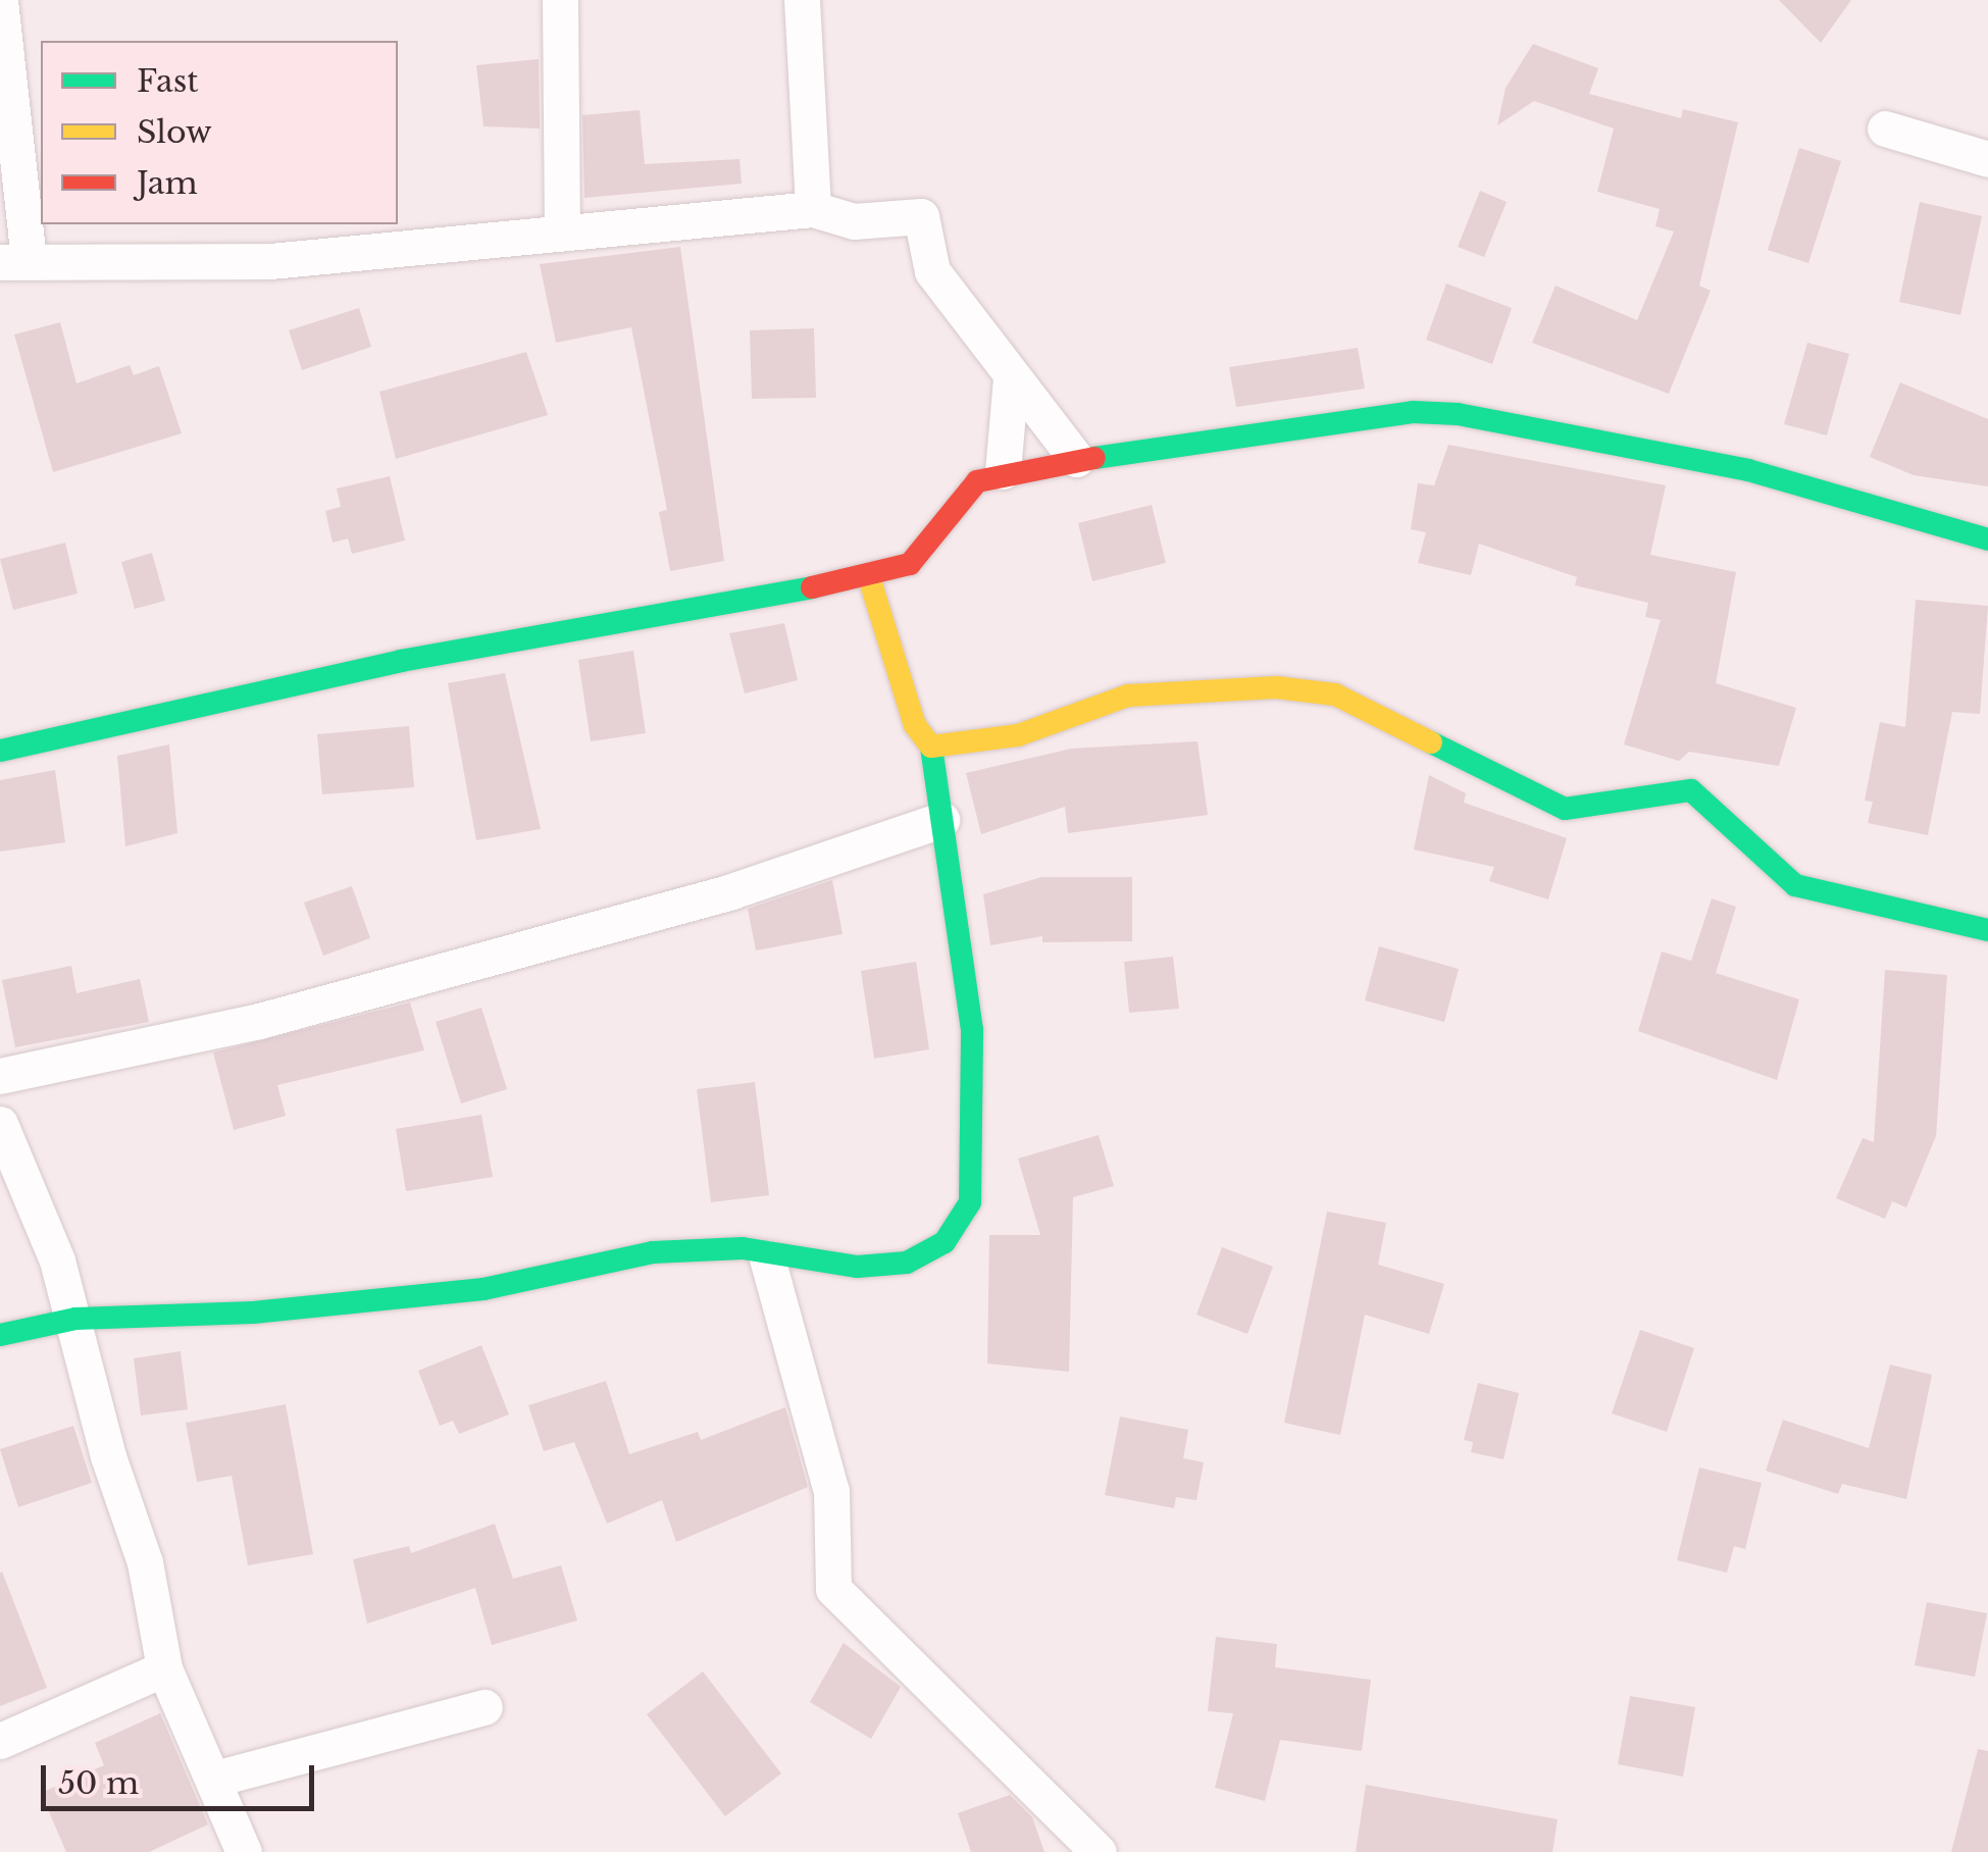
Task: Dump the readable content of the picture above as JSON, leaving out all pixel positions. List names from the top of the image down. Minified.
{"legend":["Fast","Slow","Jam"],"scale_bar":"50 m"}
